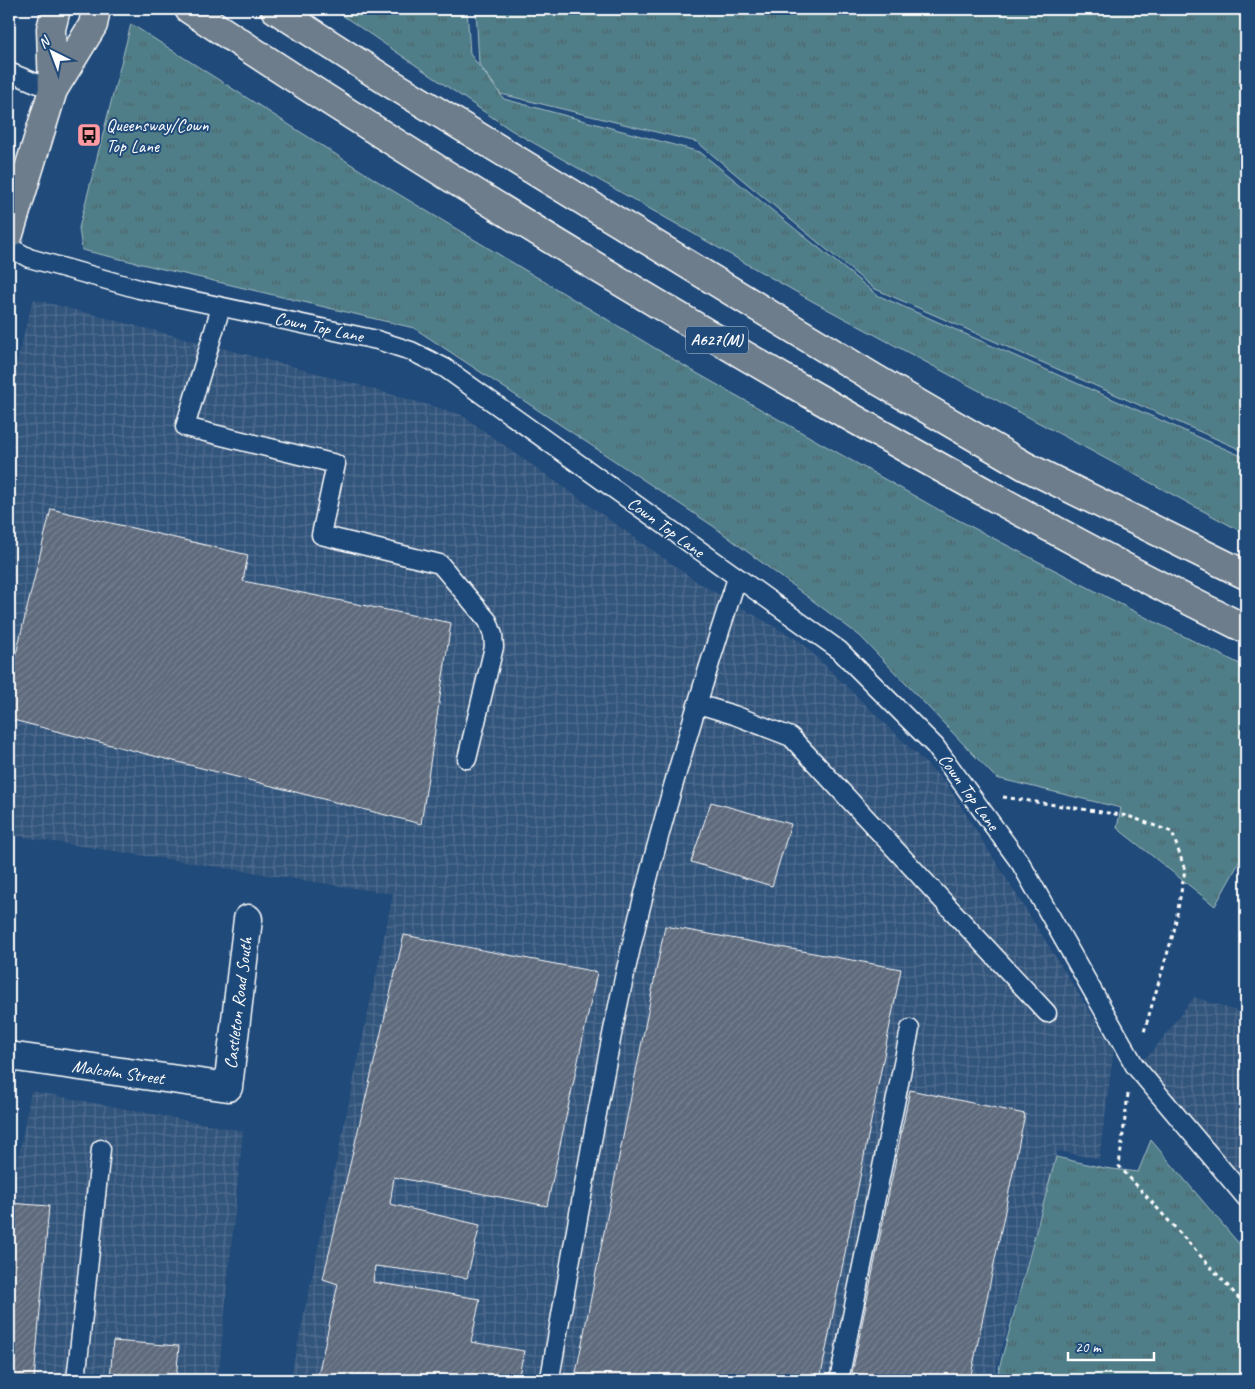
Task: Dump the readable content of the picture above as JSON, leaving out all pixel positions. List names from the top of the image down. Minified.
{"streets":{"main road":["A627(M)"],"street":["Castleton Road South","Malcolm Street"],"lane":["Cown Top Lane"]},"crossings":[["Castleton Road South","Malcolm Street"]],"places":{"bus stop":["Queensway/Cown Top Lane"]},"scale_bar":"20 m","north":"top left"}
